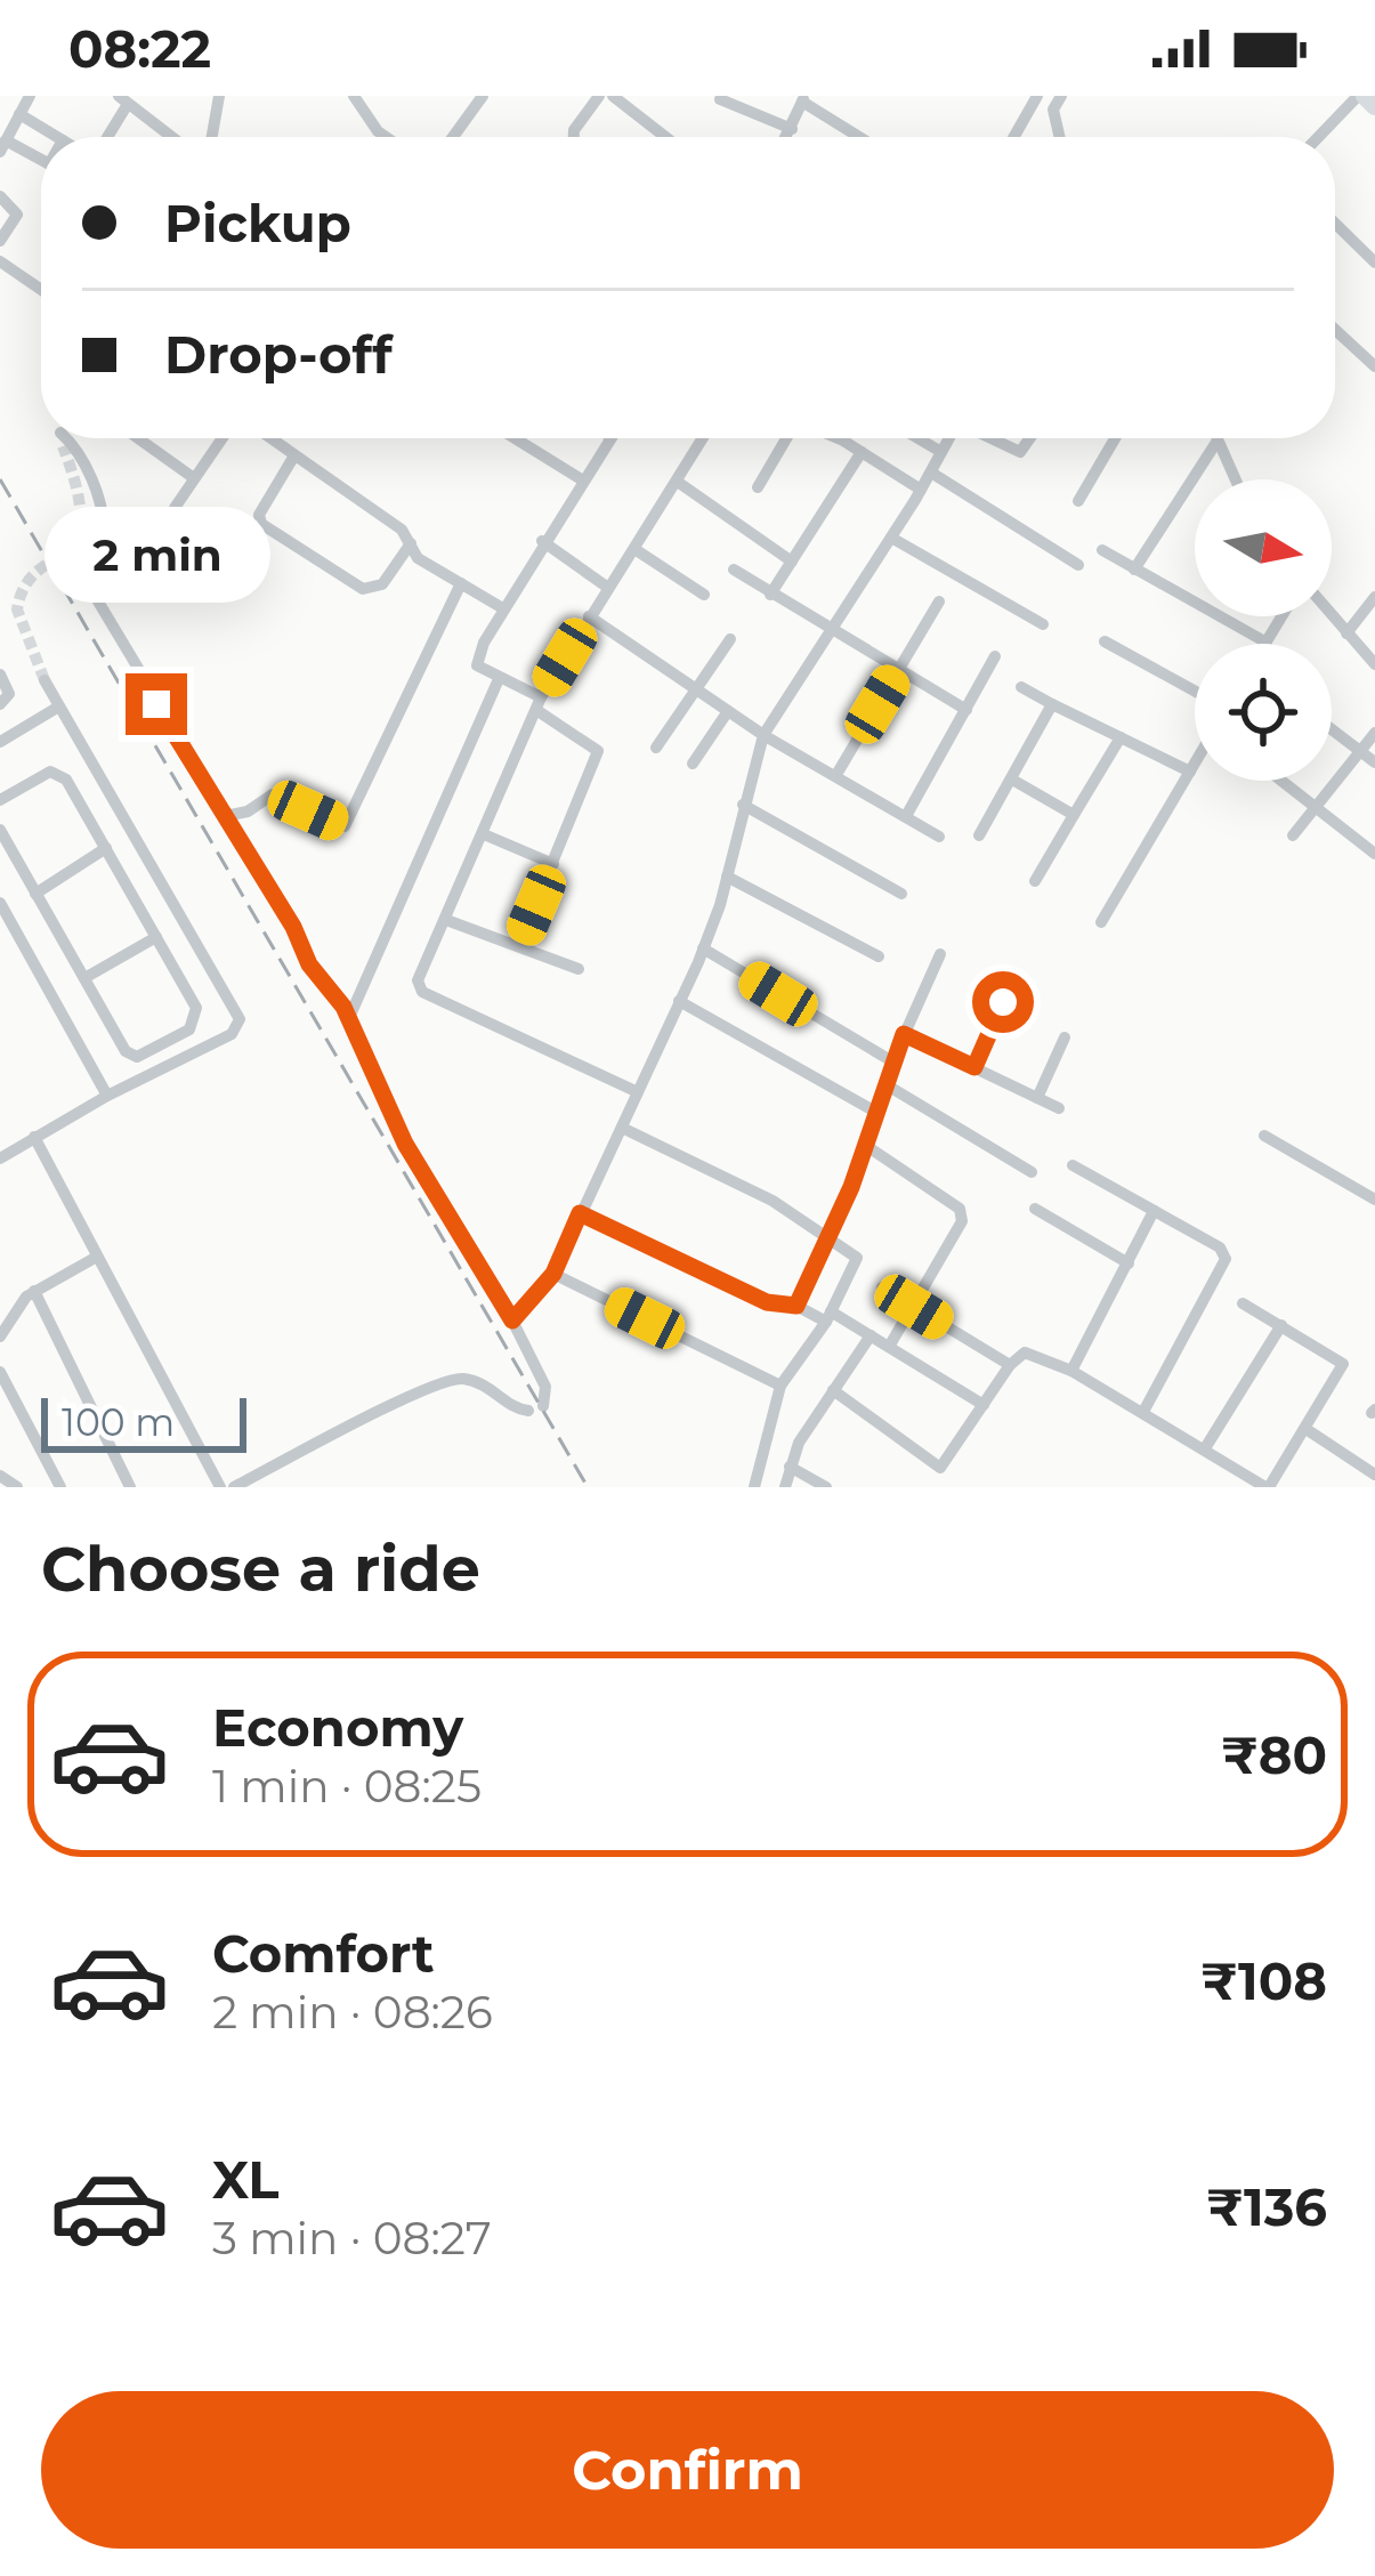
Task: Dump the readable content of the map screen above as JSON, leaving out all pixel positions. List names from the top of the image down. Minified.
{"scale_bar":"100 m","north":"right","page":{"status":"08:22","banner":["Pickup","Drop-off"],"bubble":"2 min","scale":"100 m","heading":"Choose a ride","list":[{"name":"Economy","note":"1 min · 08:25","value":"₹80"},{"name":"Comfort","note":"2 min · 08:26","value":"₹108"},{"name":"XL","note":"3 min · 08:27","value":"₹136"}],"buttons":"Confirm"}}
